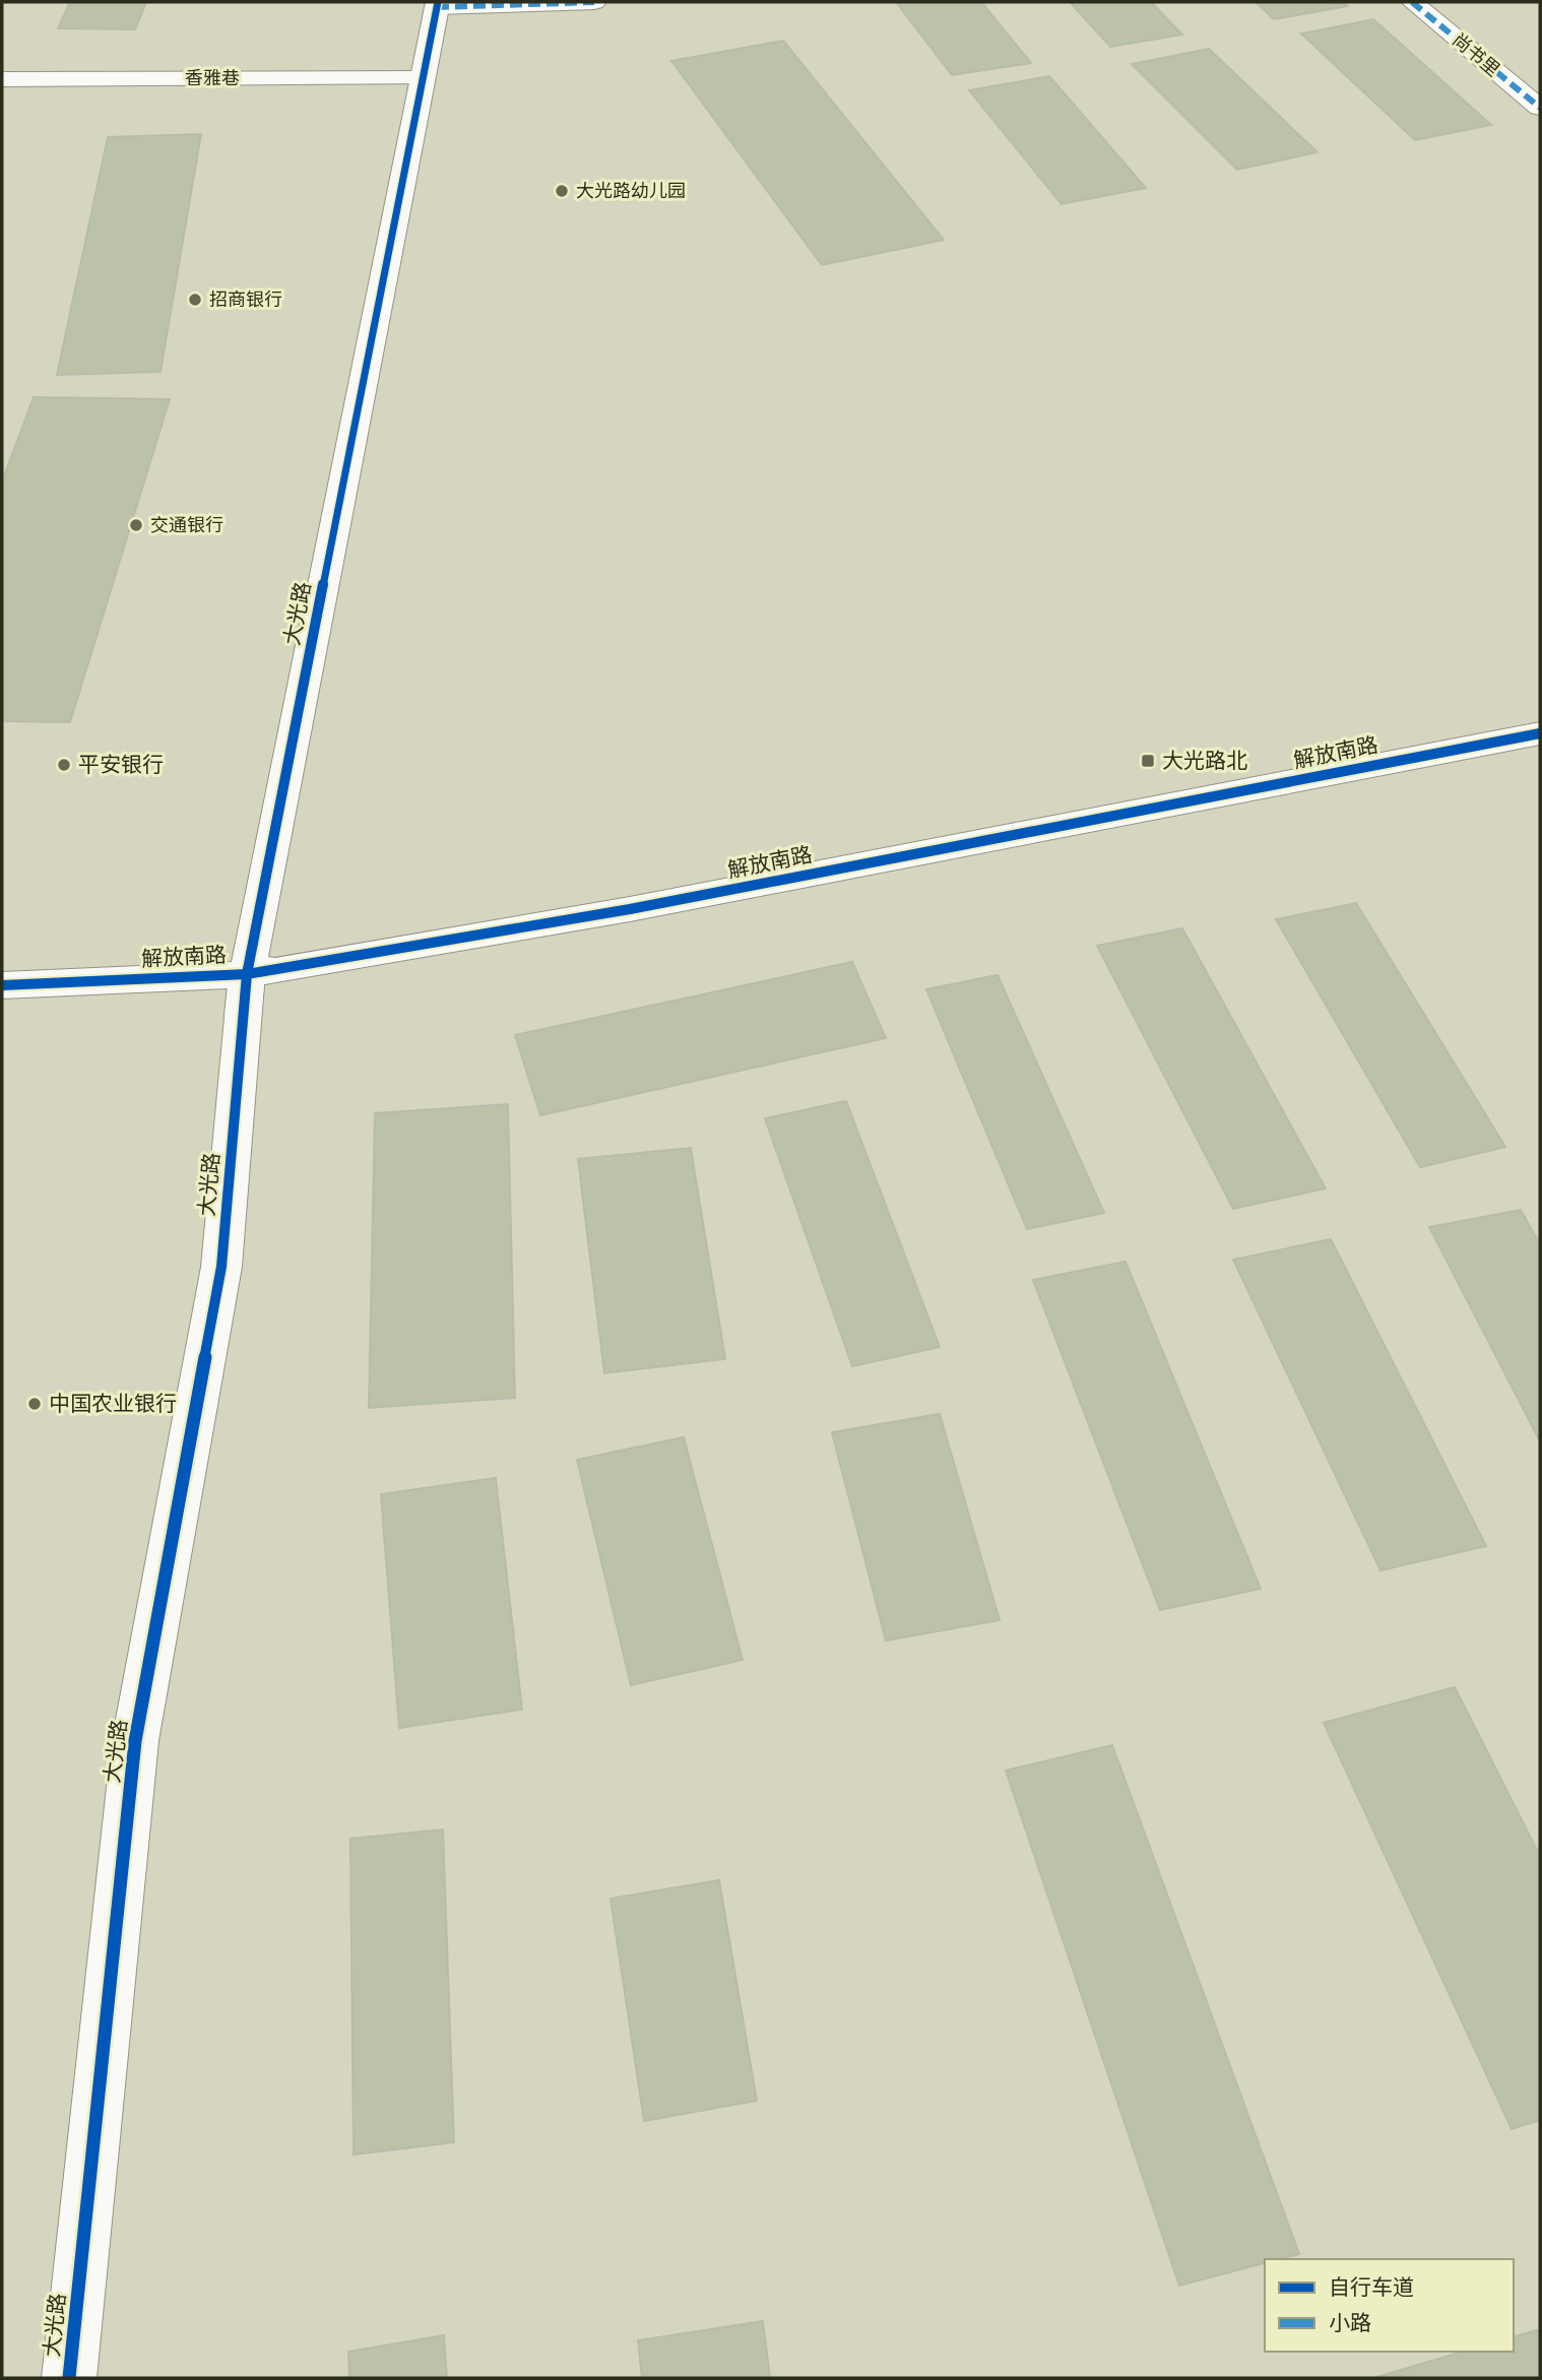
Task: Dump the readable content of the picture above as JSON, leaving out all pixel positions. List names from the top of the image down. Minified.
{"streets":{"street":["尚书里","香雅巷","大光路","解放南路"]},"crossings":[["香雅巷","大光路"],["大光路","解放南路"]],"places":{"other":["大光路幼儿园","招商银行","交通银行","平安银行","中国农业银行"],"transit":["大光路北"]},"legend":["自行车道","小路"]}
